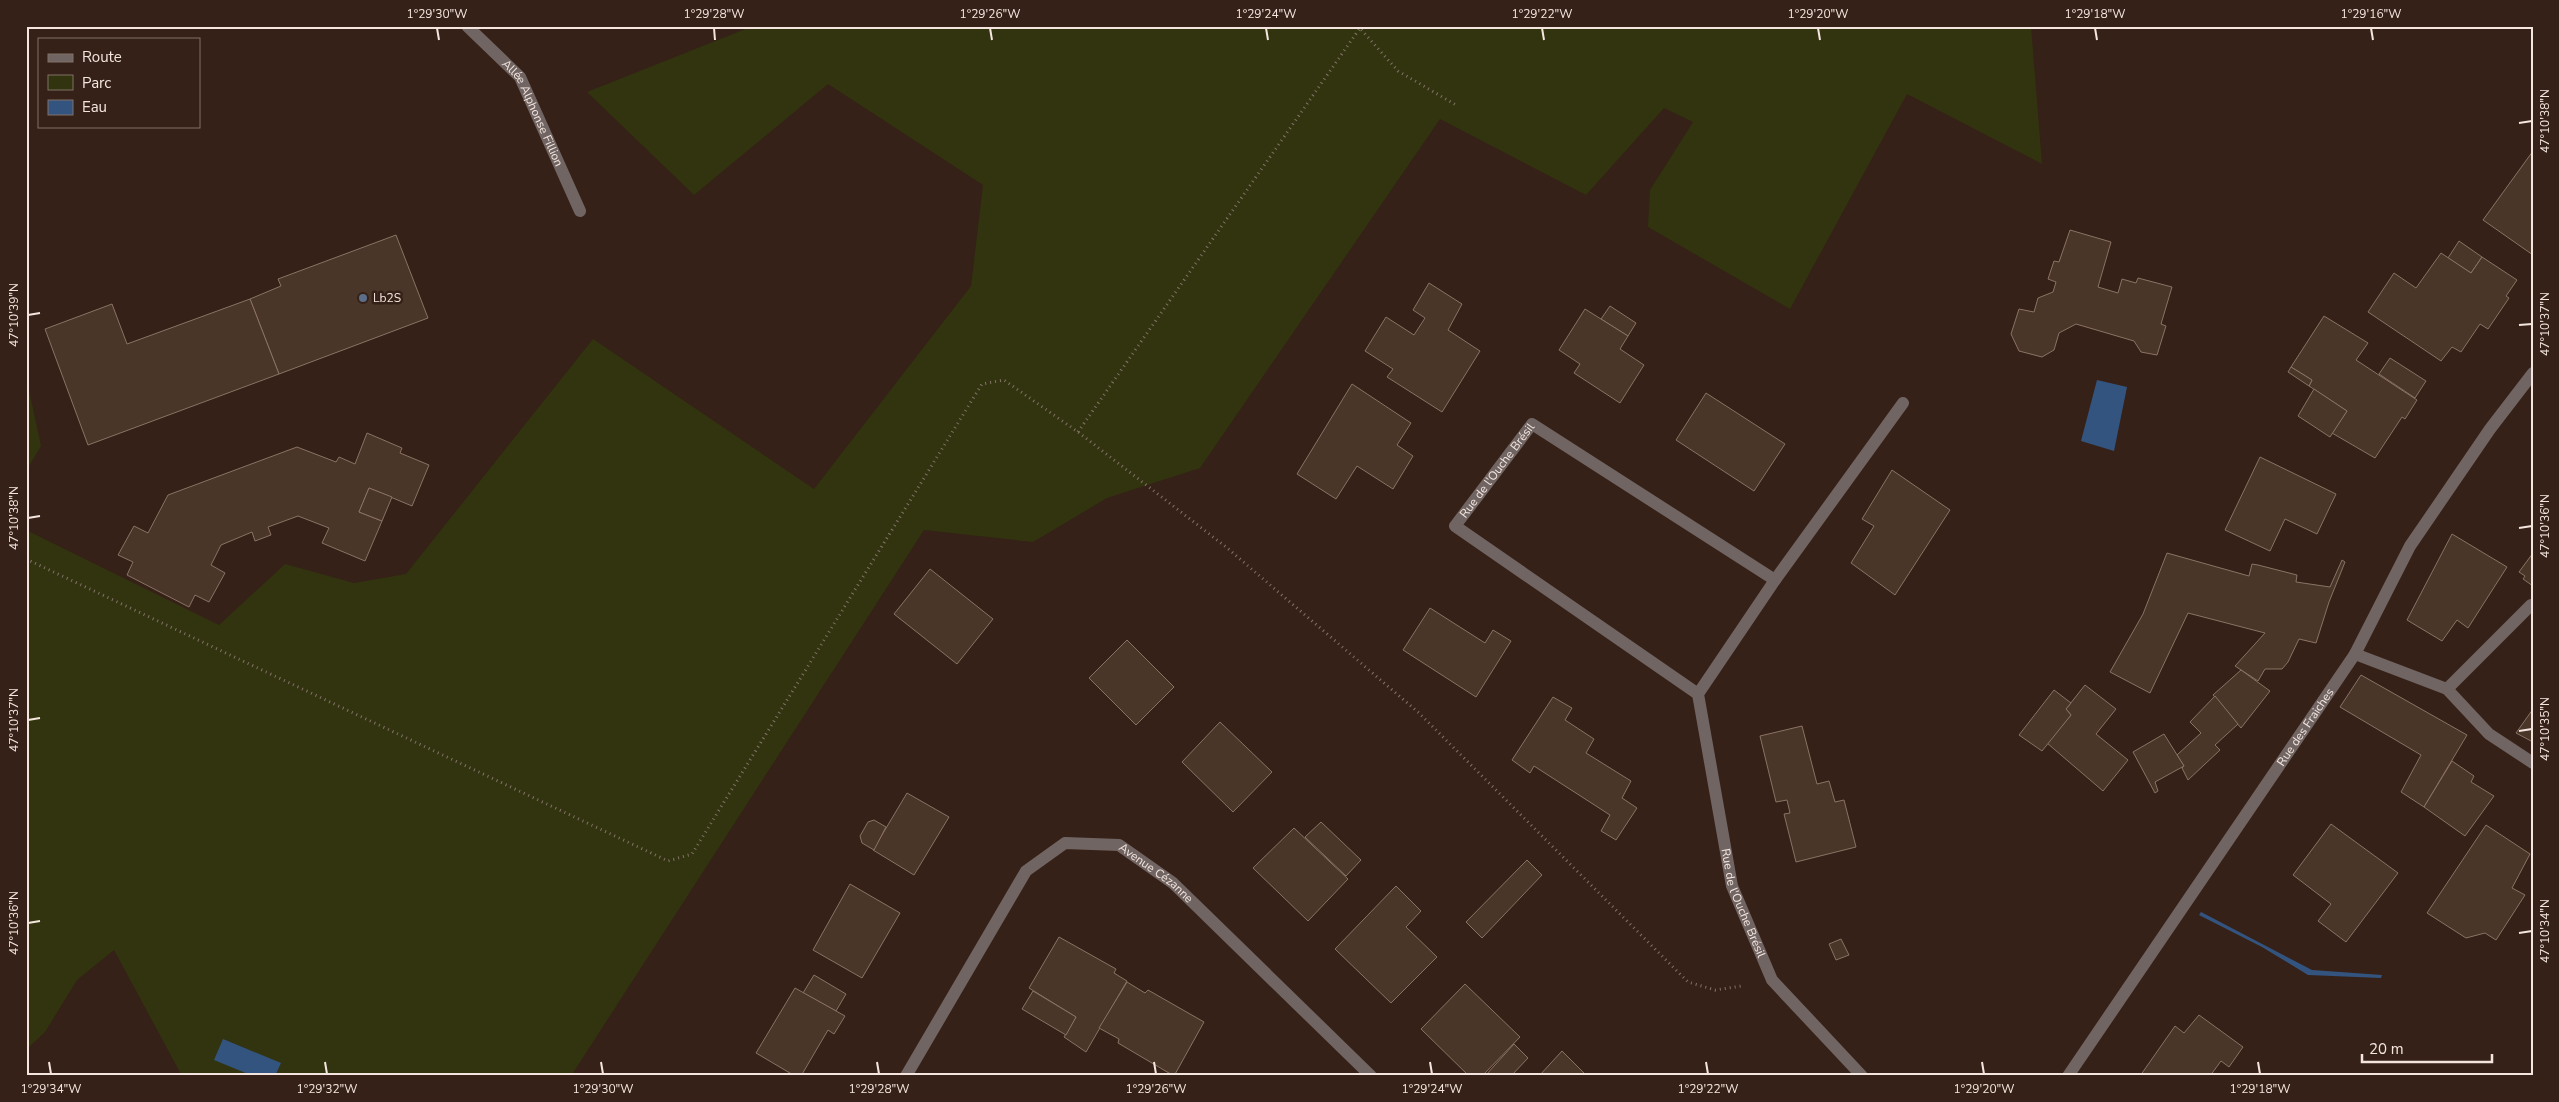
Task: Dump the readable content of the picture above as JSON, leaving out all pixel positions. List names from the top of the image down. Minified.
{"streets":{"street":["Allée Alphonse Fillion","Rue de l'Ouche Brésil","Rue des Fraiches","Avenue Cézanne"]},"places":["Lb2S"],"legend":["Route","Parc","Eau"],"scale_bar":"20 m","coordinates":["1°29'30\"W","1°29'28\"W","1°29'26\"W","1°29'24\"W","1°29'22\"W","1°29'20\"W","1°29'18\"W","1°29'16\"W","47°10'38\"N","47°10'39\"N","47°10'37\"N","47°10'36\"N","47°10'35\"N","47°10'34\"N","1°29'34\"W","1°29'32\"W"]}
